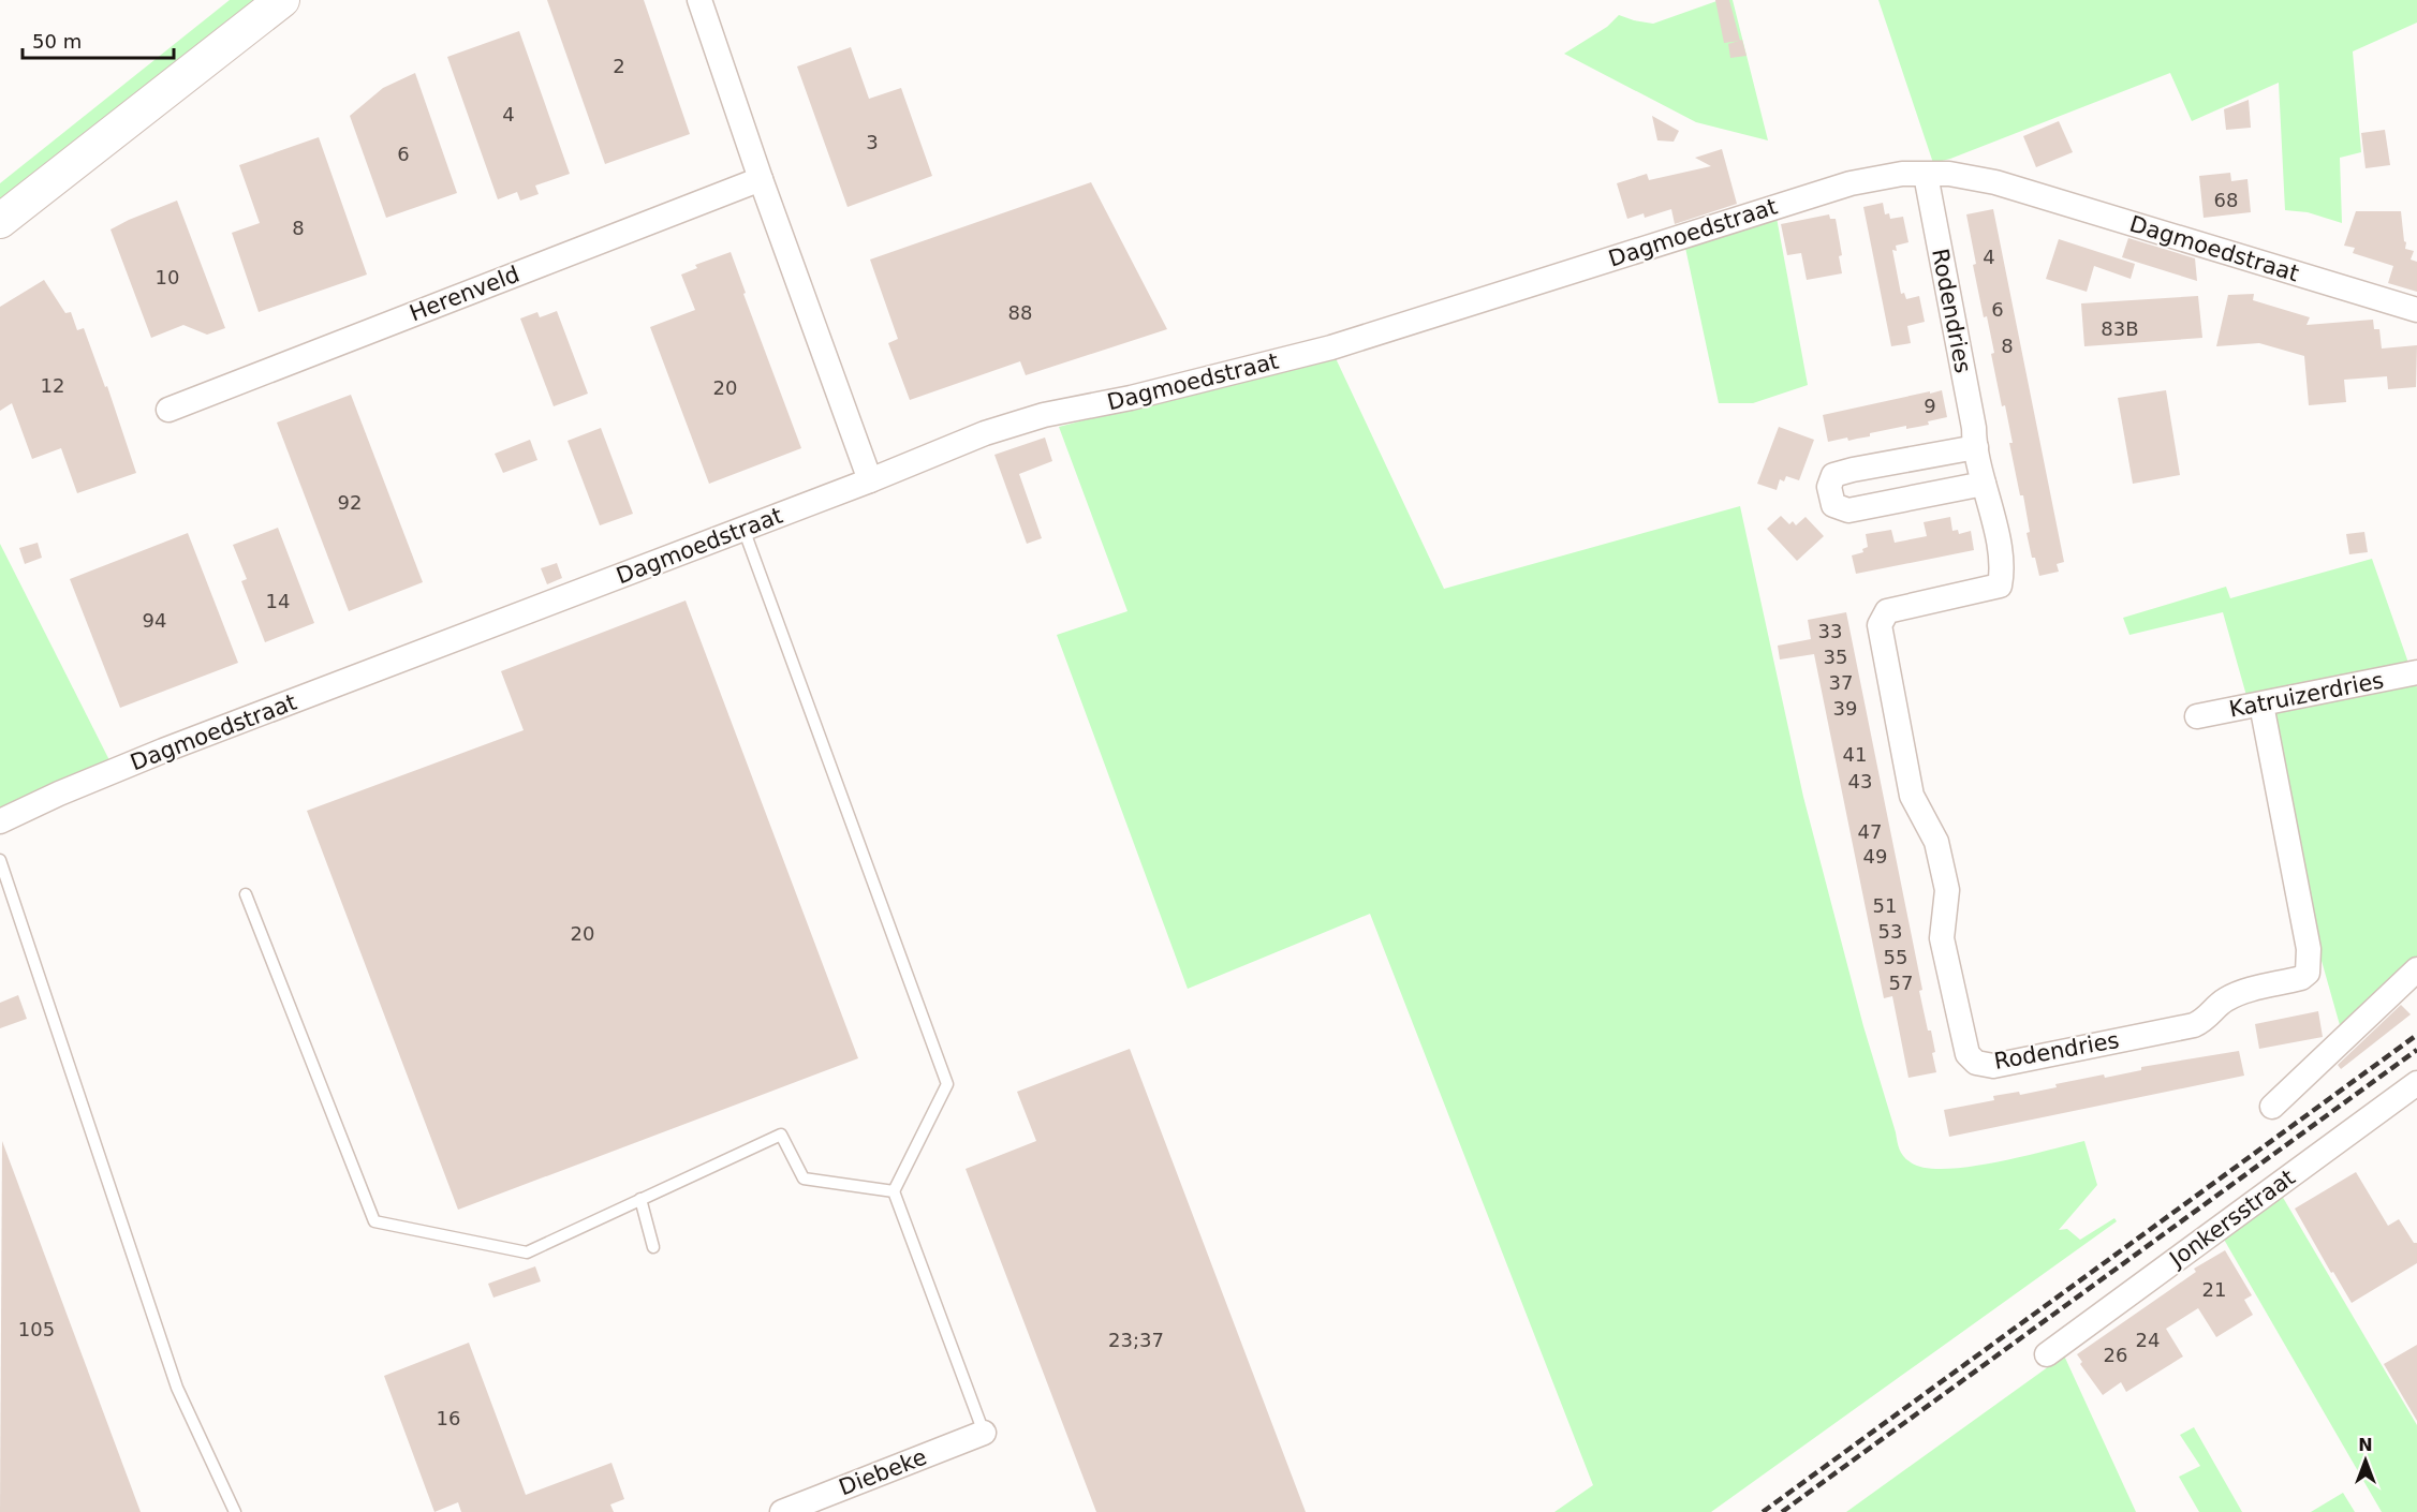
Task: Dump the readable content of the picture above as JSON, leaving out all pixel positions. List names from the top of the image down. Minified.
{"streets":{"street":["Dagmoedstraat","Herenveld","Rodendries","Katruizerdries","Jonkersstraat","Diebeke"]},"crossings":[["Dagmoedstraat","Rodendries"],["Rodendries","Katruizerdries"]],"house_numbers":["2","4","3","6","68","8","4","10","6","88","83B","8","12","20","9","92","14","94","33","35","37","39","41","43","47","49","51","53","20","55","57","21","105","23;37","24","26","16"],"scale_bar":"50 m","north":"top"}
